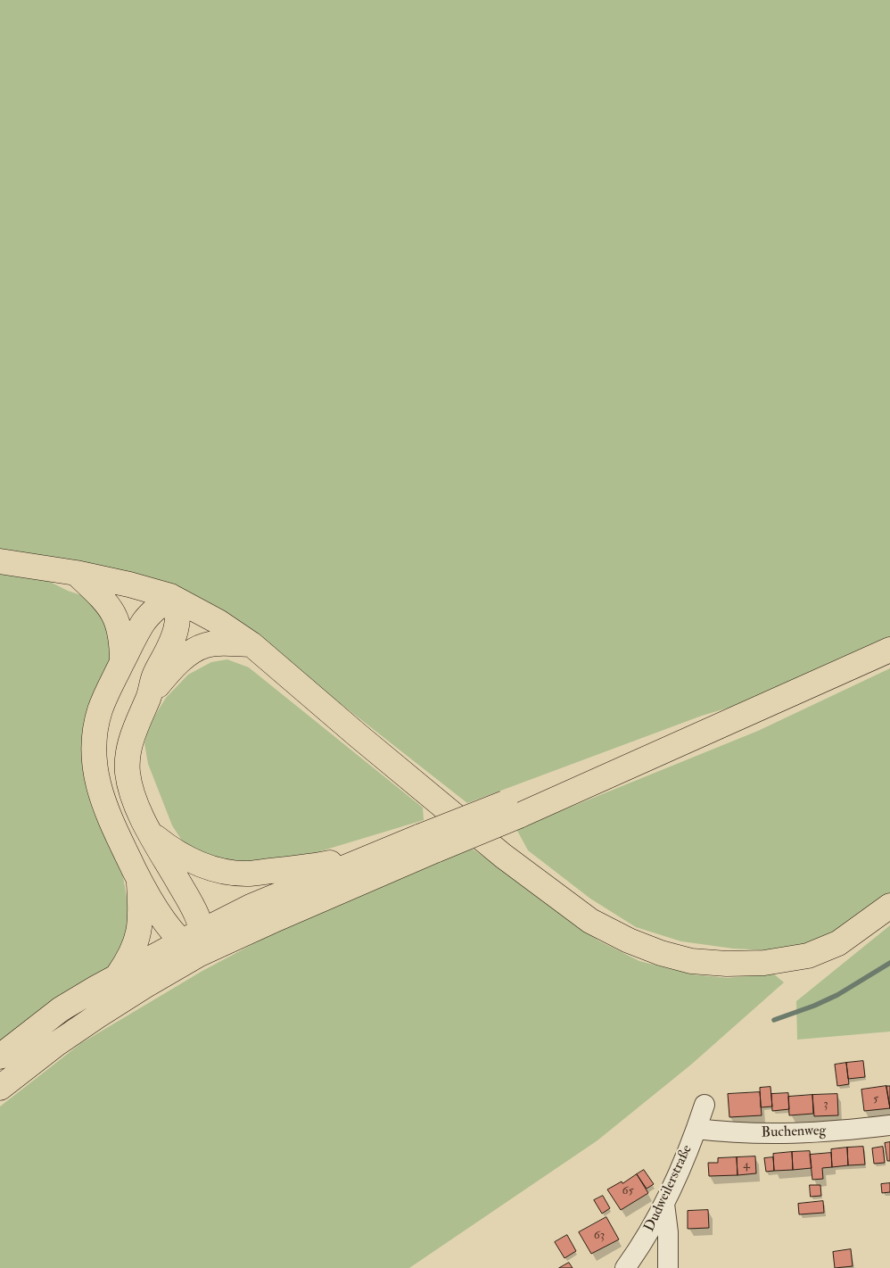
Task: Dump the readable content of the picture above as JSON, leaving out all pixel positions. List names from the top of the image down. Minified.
{"streets":{"street":["Buchenweg","Dudweilerstraße"]},"crossings":[["Buchenweg","Dudweilerstraße"]],"house_numbers":["5","3","4","65","63"]}
